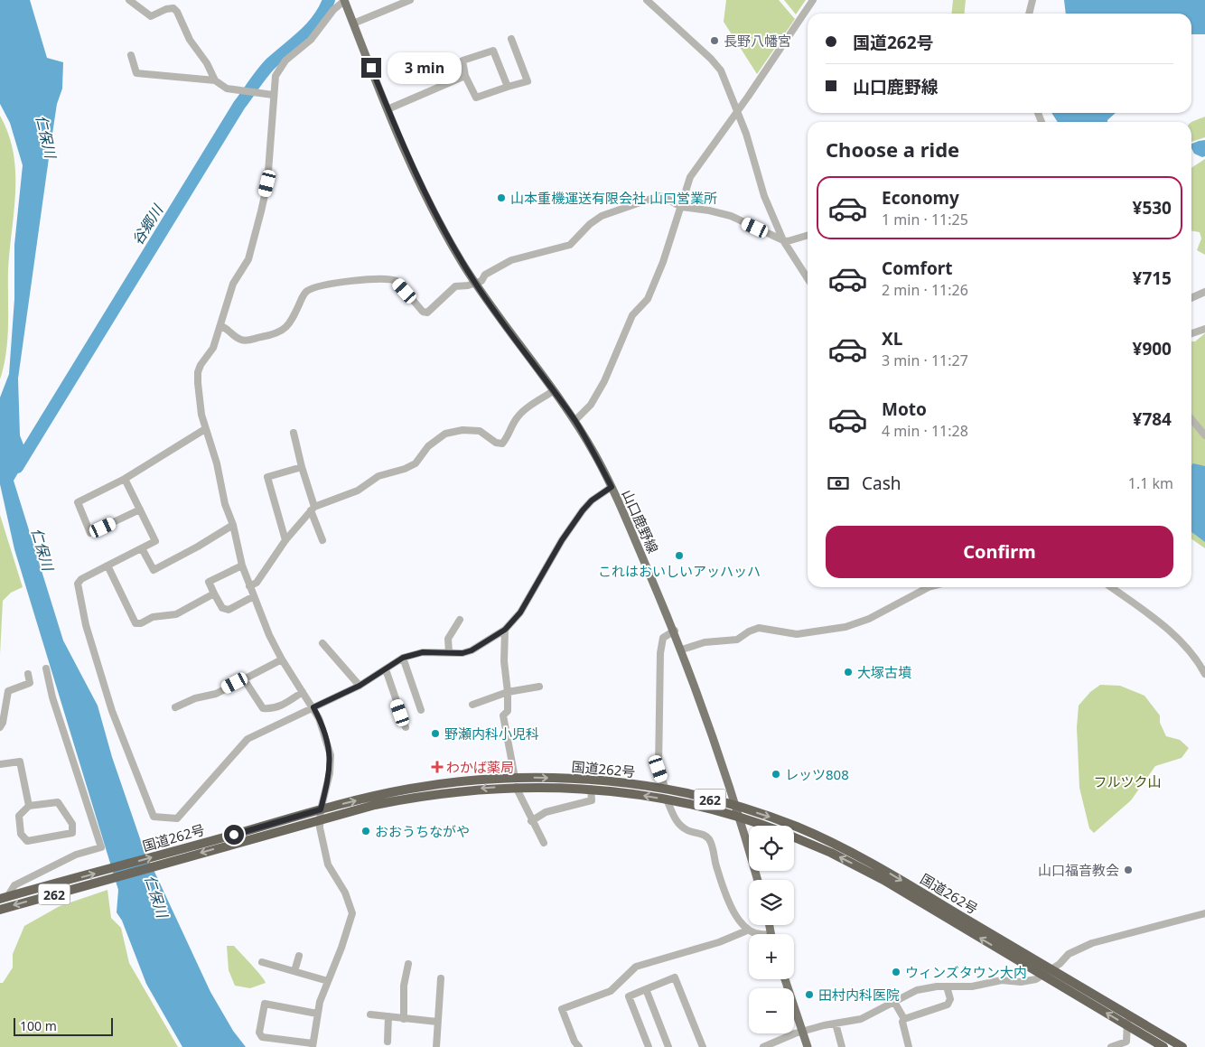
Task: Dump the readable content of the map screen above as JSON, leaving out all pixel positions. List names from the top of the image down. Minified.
{"streets":{"highway":["国道262号","262"],"main road":["山口鹿野線"]},"crossings":[["山口鹿野線","国道262号"]],"water":["仁保川","谷郷川"],"parks":["フルツク山"],"places":{"other":["長野八幡宮","山本重機運送有限会社 山口営業所","これはおいしいアッハッハ","大塚古墳","野瀬内科小児科","レッツ808","おおうちながや","山口福音教会","ウィンズタウン大内","田村内科医院"],"health":["わかば薬局"]},"scale_bar":"100 m","page":{"banner":["国道262号","山口鹿野線"],"bubble":"3 min","heading":"Choose a ride","list":[{"name":"Economy","note":"1 min · 11:25","value":"¥530"},{"name":"Comfort","note":"2 min · 11:26","value":"¥715"},{"name":"XL","note":"3 min · 11:27","value":"¥900"},{"name":"Moto","note":"4 min · 11:28","value":"¥784"}],"pay":["Cash","1.1 km"],"buttons":"Confirm","map_buttons":["+","−"],"scale":"100 m"}}
